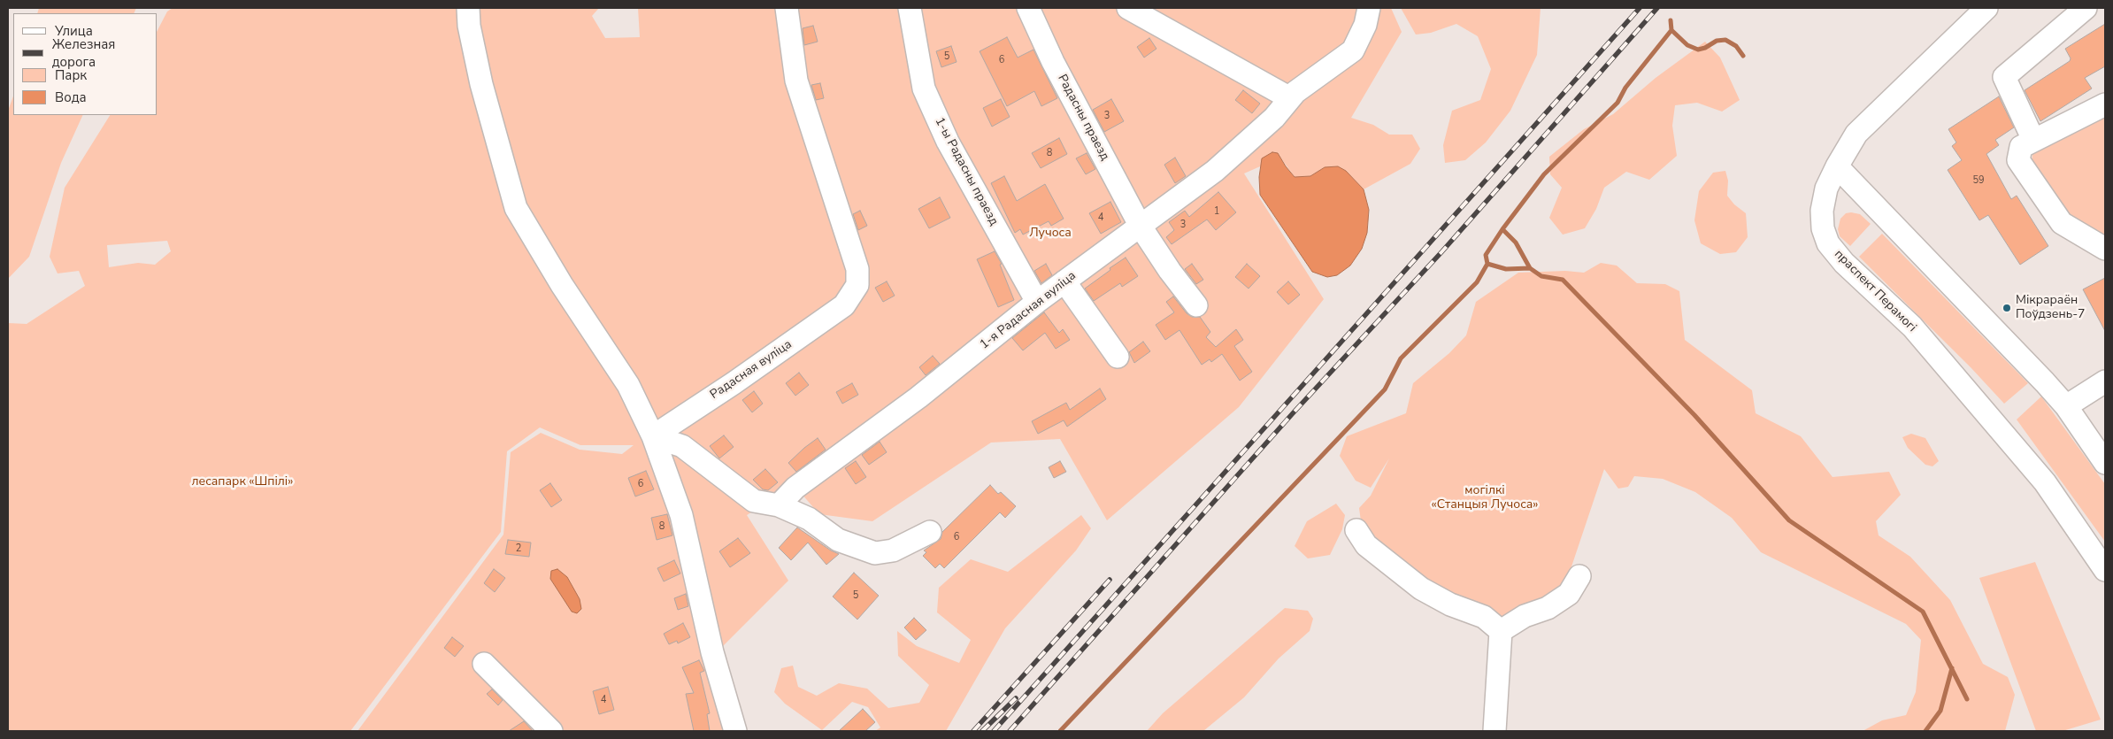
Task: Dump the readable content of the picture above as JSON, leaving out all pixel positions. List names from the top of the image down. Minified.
{"streets":{"street":["Радасны праезд","1-ы Радасны праезд","праспект Перамогі","1-я Радасная вуліца","Радасная вуліца"]},"crossings":[["Радасны праезд","1-я Радасная вуліца"],["1-ы Радасны праезд","1-я Радасная вуліца"]],"parks":["Лучоса","лесапарк «Шпілі»","могілкі «Станцыя Лучоса»"],"places":["Мікрараён Поўдзень-7"],"house_numbers":["5","6","3","8","59","1","4","3","6","8","6","2","5","4"],"legend":["Улица","Железная дорога","Парк","Вода"]}
